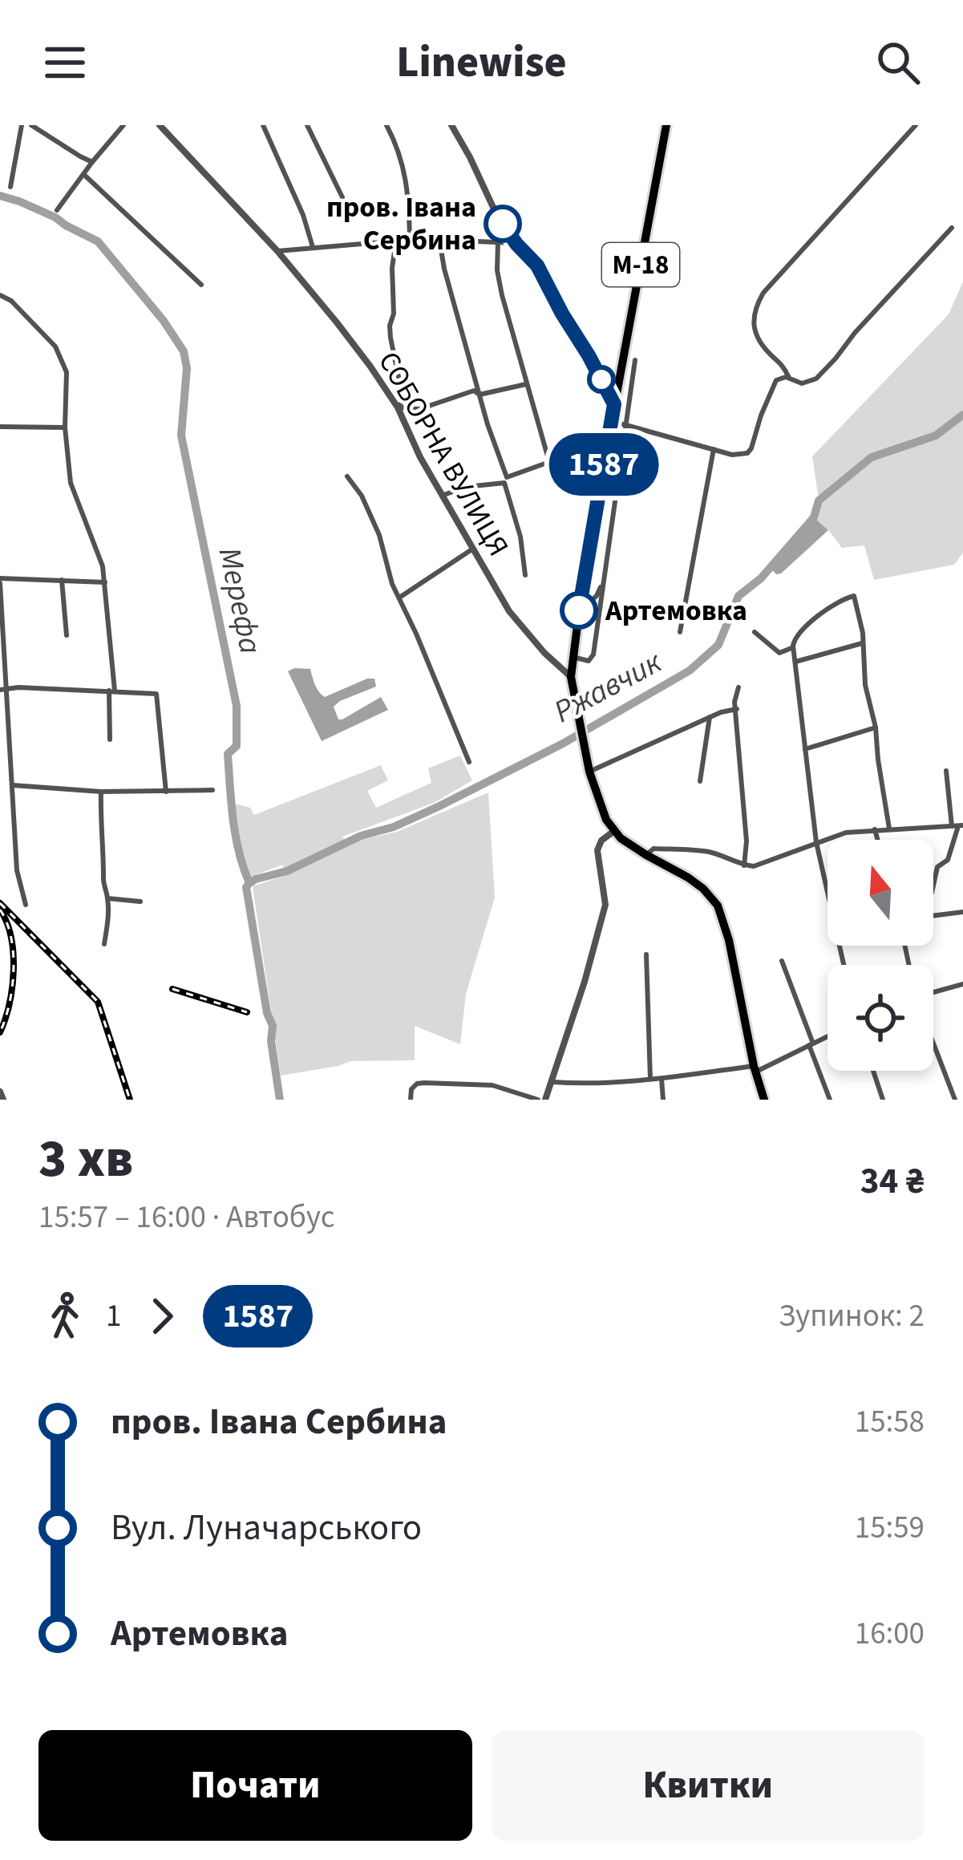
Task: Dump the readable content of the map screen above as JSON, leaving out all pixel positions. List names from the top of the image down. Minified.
{"streets":{"highway":["М-18"],"street":["СОБОРНА ВУЛИЦЯ"]},"crossings":[["М-18","СОБОРНА ВУЛИЦЯ"]],"water":["Мерефа","Ржавчик"],"places":["пров. Івана Сербина","Артемовка"],"lines":["bus line 1587"],"north":"top","page":{"header":"Linewise","on_map":"1587","heading":["3 хв","15:57 – 16:00 · Автобус","34 ₴"],"legs":["1","1587","Зупинок: 2"],"list":[{"name":"пров. Івана Сербина","value":"15:58"},{"name":"Вул. Луначарського","value":"15:59"},{"name":"Артемовка","value":"16:00"}],"buttons":["Почати","Квитки"]}}
